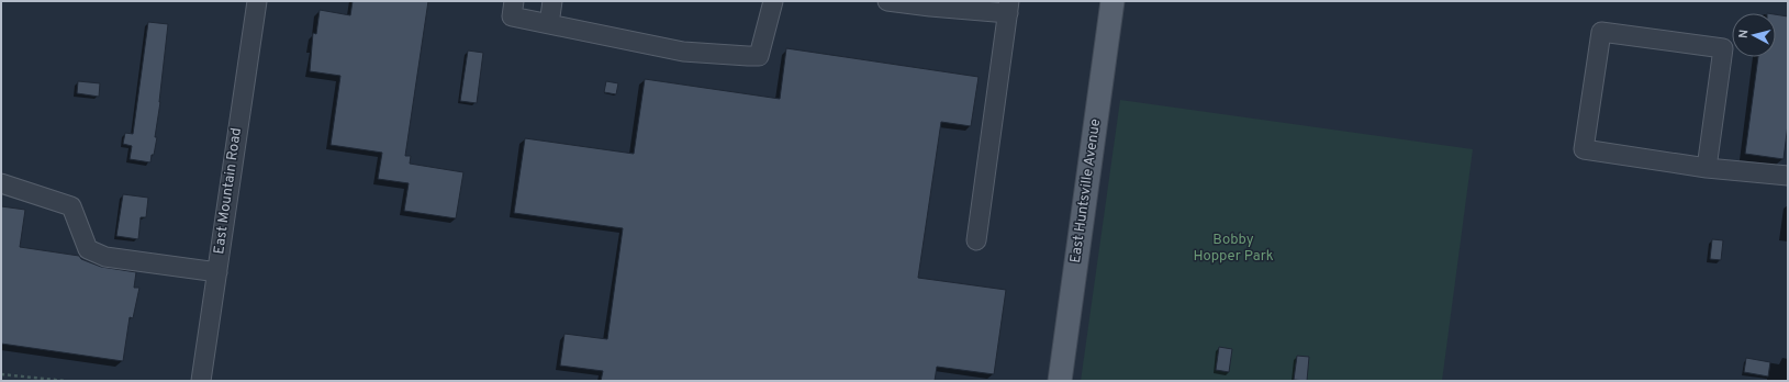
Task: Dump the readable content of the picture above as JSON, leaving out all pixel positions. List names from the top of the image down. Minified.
{"streets":{"main road":["East Huntsville Avenue"],"street":["East Mountain Road"]},"parks":["Bobby Hopper Park"],"north":"left"}
